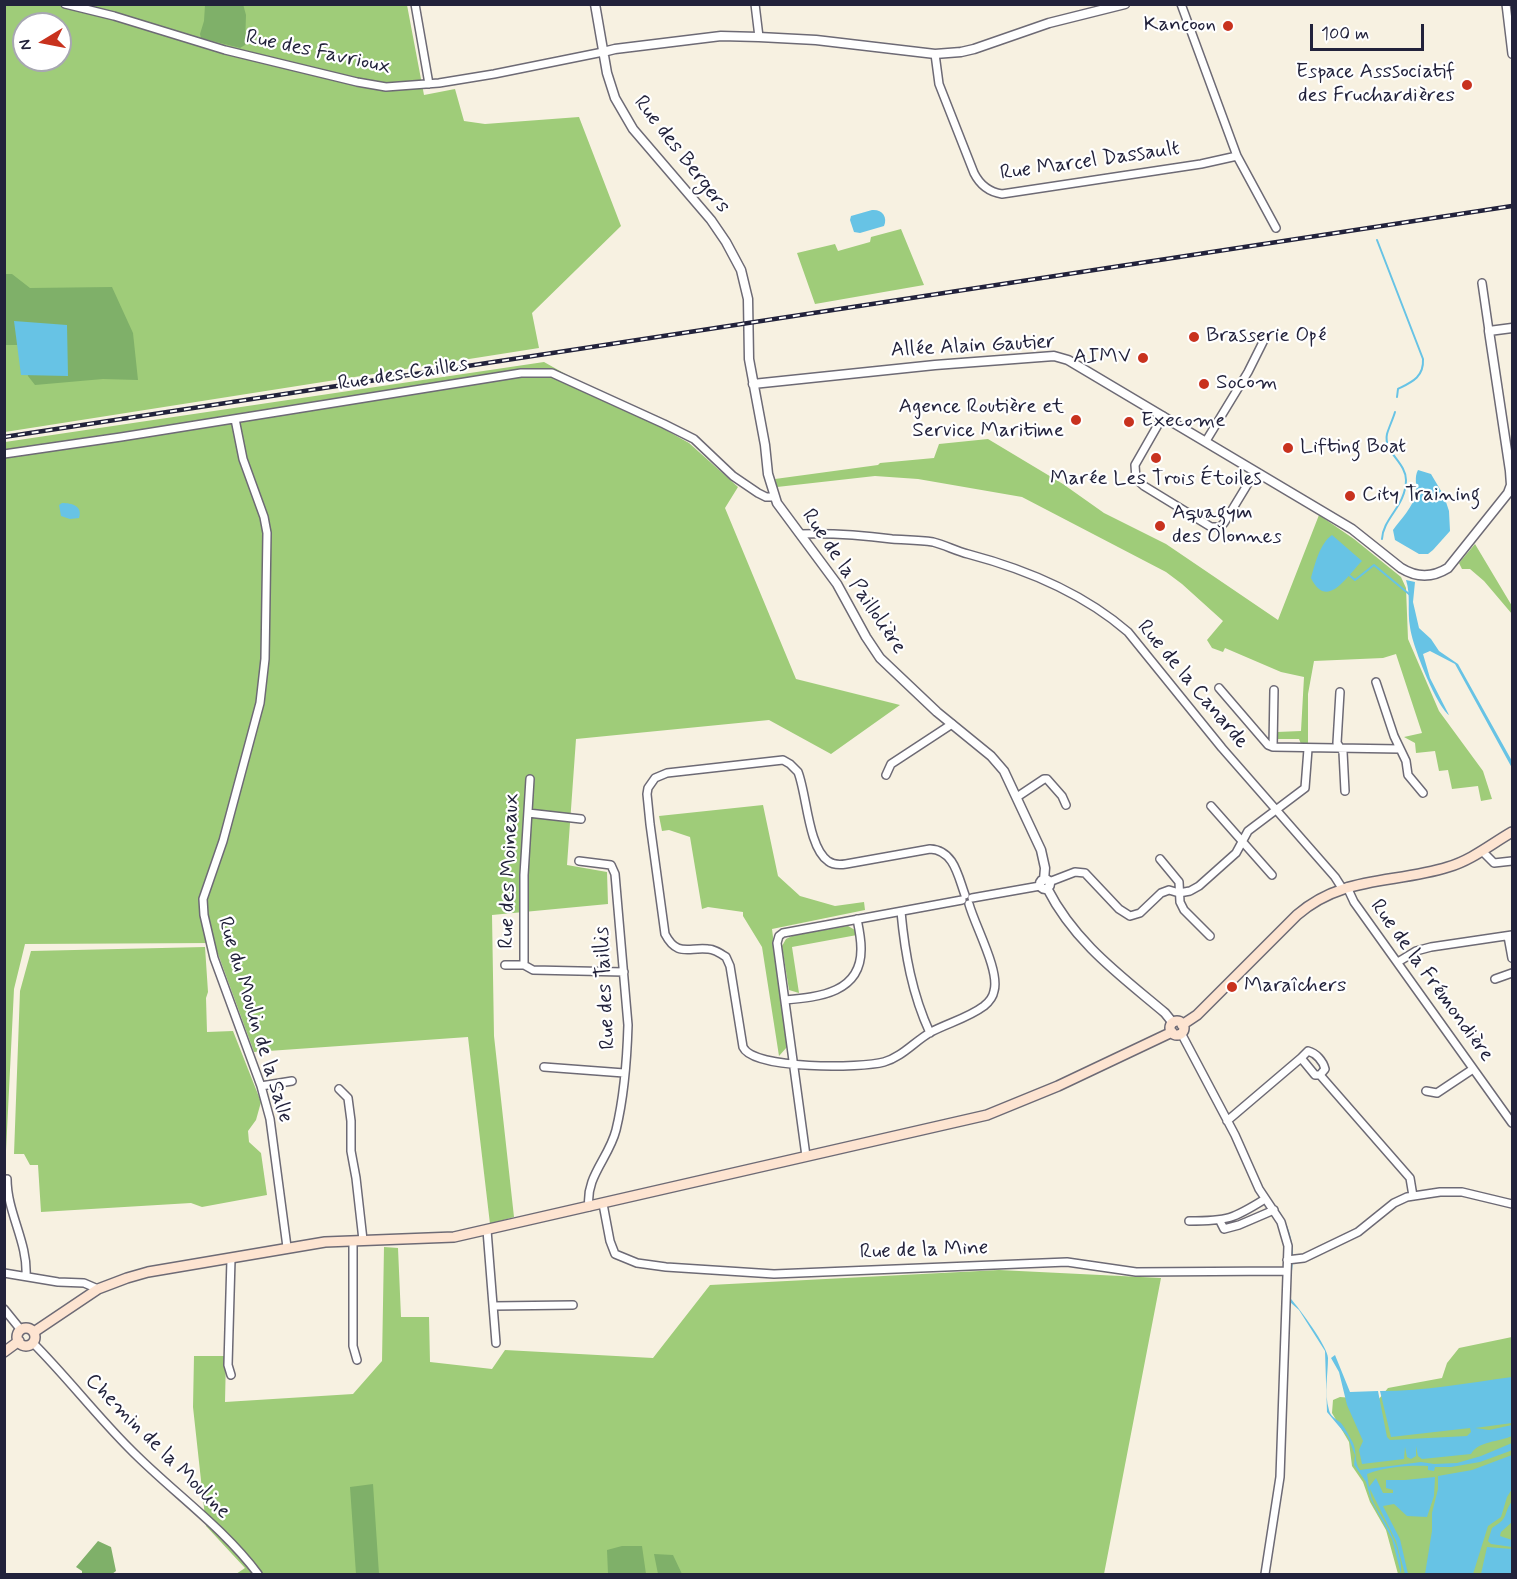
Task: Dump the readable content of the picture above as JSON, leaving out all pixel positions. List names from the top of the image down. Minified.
{"streets":{"street":["Rue des Favrioux","Rue des Bergers","Rue Marcel Dassault","Allée Alain Gautier","Rue des Cailles","Rue de la Paillolière","Rue de la Canarde","Rue des Moineaux","Rue de la Frémondière","Rue des Taillis","Rue du Moulin de la Salle","Rue de la Mine","Chemin de la Mouline"]},"crossings":[["Rue des Favrioux","Rue des Bergers"],["Rue des Bergers","Rue de la Paillolière"],["Allée Alain Gautier","Rue de la Paillolière"],["Rue des Cailles","Rue de la Paillolière"],["Rue des Cailles","Rue du Moulin de la Salle"],["Rue de la Paillolière","Rue de la Canarde"],["Rue de la Canarde","Rue de la Frémondière"]],"places":["Kancoon","Espace Asssociatif des Fruchardières","Brasserie Opé","AIMV","Socom","Agence Routière et Service Maritime","Execome","Lifting Boat","Marée Les Trois Étoiles","City Training","Aquagym des Olonnes","Maraîchers"],"scale_bar":"100 m","north":"left"}
